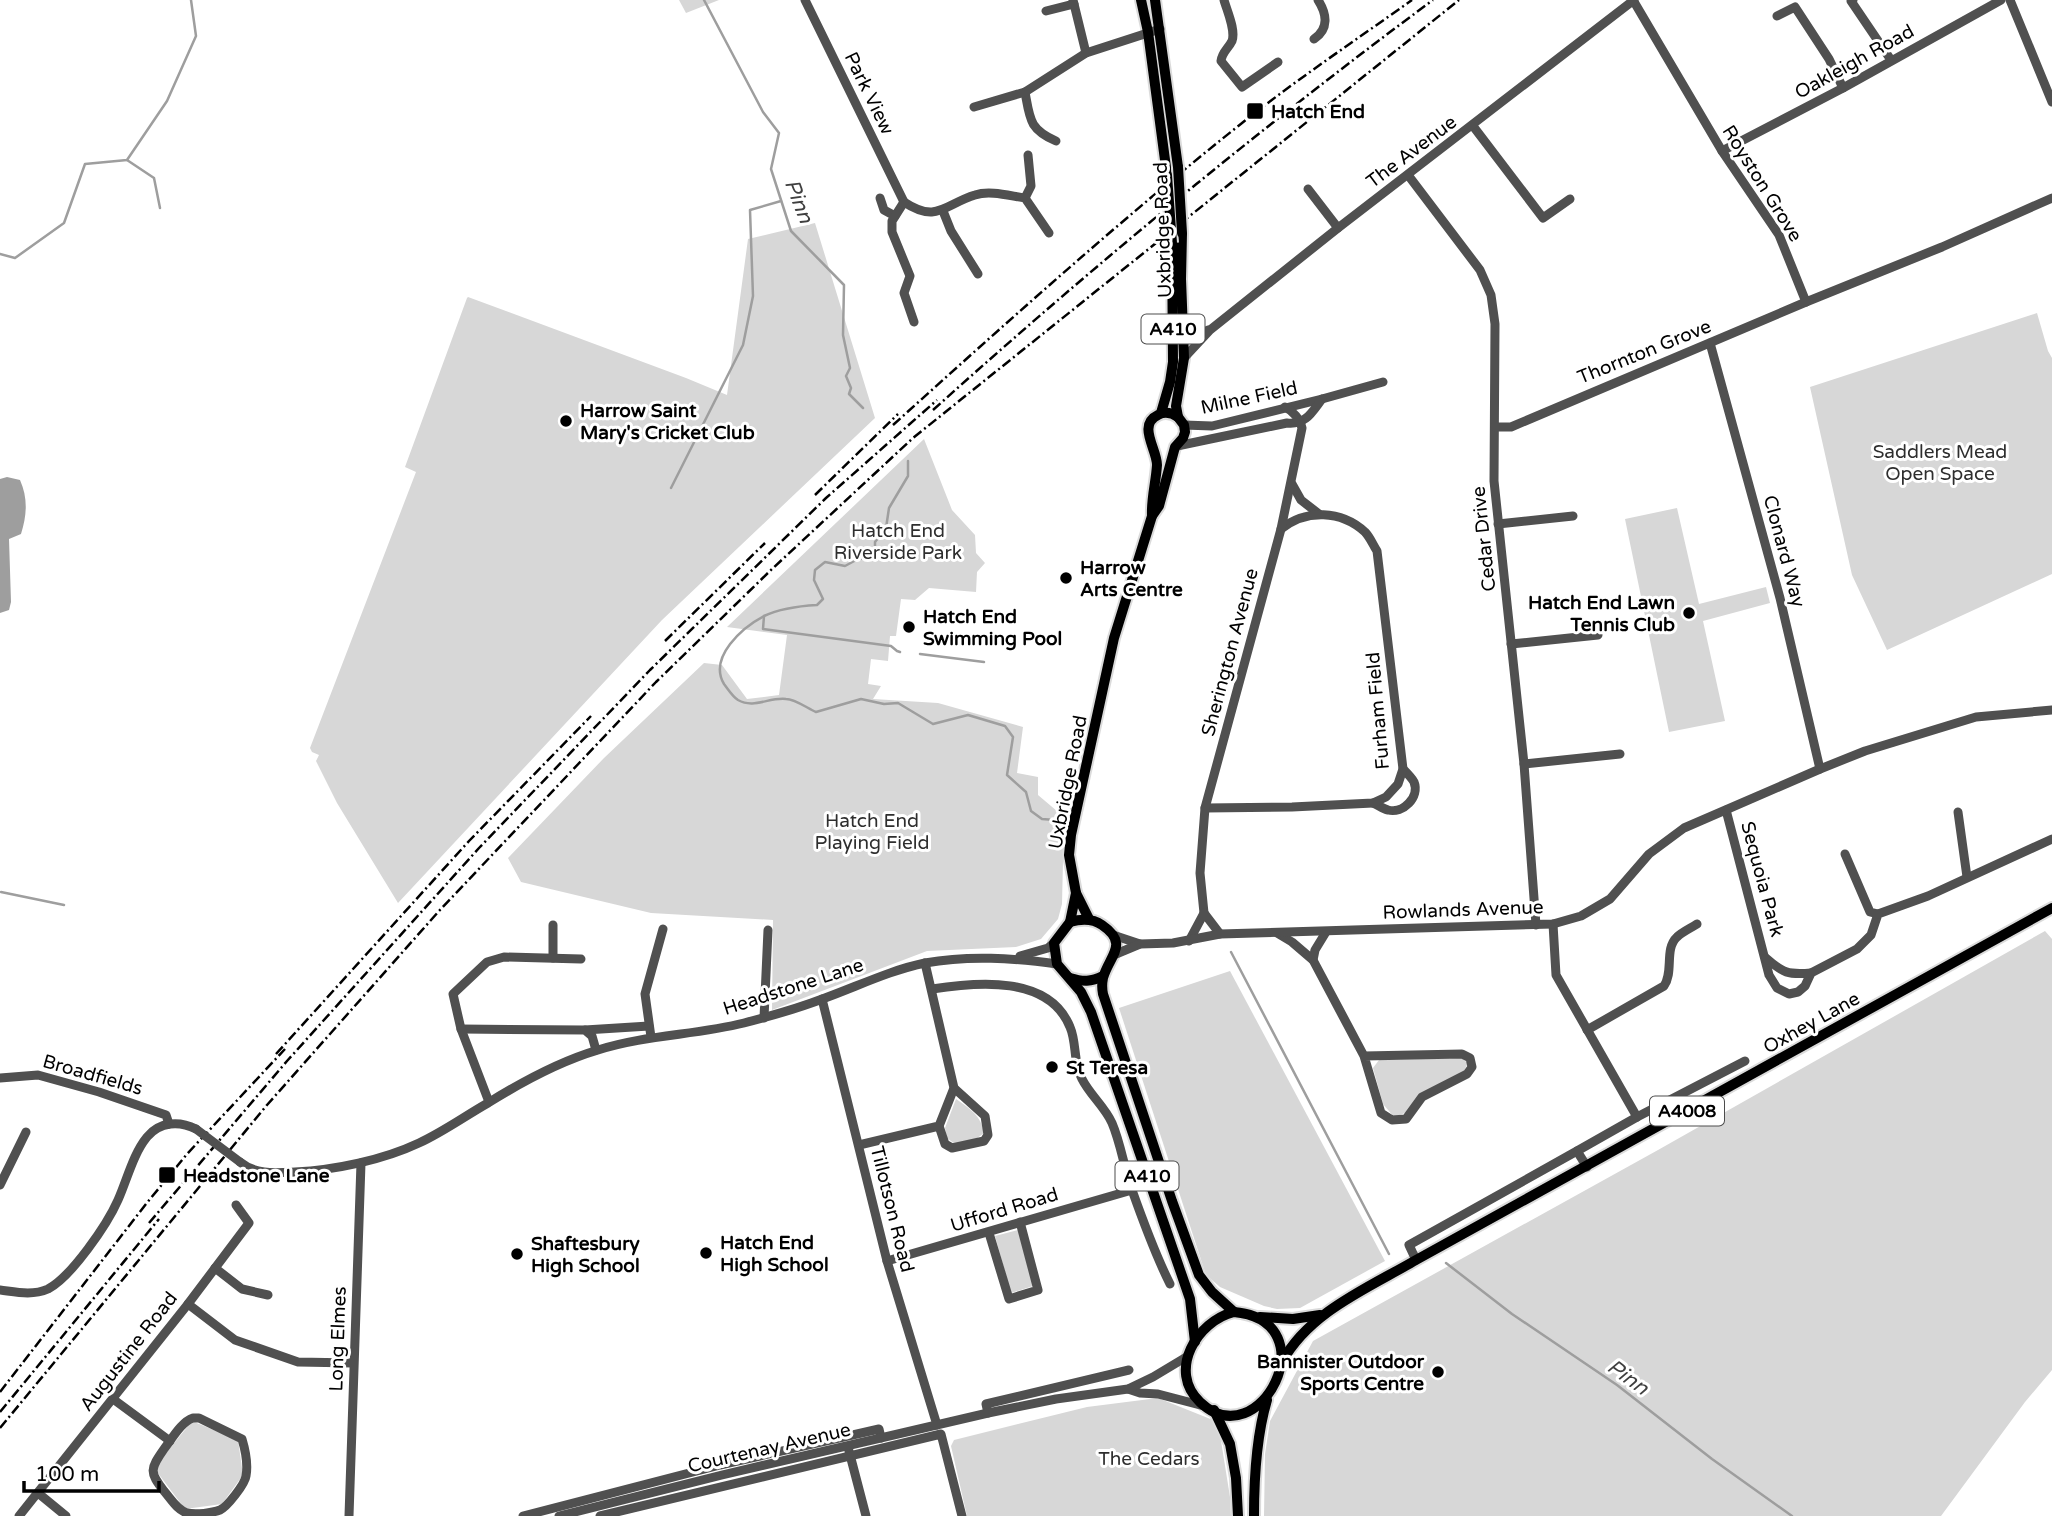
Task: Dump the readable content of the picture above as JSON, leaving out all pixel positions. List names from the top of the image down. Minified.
{"streets":{"main road":["Uxbridge Road","A410","Oxhey Lane","A4008"],"street":["Oakleigh Road","Park View","The Avenue","Royston Grove","Thornton Grove","Milne Field","Cedar Drive","Clonard Way","Sherington Avenue","Furham Field","Sequoia Park","Rowlands Avenue","Headstone Lane","Broadfields","Tillotson Road","Ufford Road","Long Elmes","Augustine Road","Courtenay Avenue"]},"crossings":[["Oakleigh Road","Royston Grove"],["The Avenue","Royston Grove"],["The Avenue","Uxbridge Road"],["The Avenue","Cedar Drive"],["Royston Grove","Thornton Grove"],["Uxbridge Road","A410"],["Uxbridge Road","Milne Field"],["Uxbridge Road","Rowlands Avenue"],["Uxbridge Road","Headstone Lane"],["A410","Rowlands Avenue"],["A410","Headstone Lane"],["A410","Oxhey Lane"],["A410","Courtenay Avenue"],["Thornton Grove","Cedar Drive"],["Thornton Grove","Clonard Way"],["Milne Field","Sherington Avenue"],["Cedar Drive","Rowlands Avenue"],["Clonard Way","Rowlands Avenue"],["Sequoia Park","Rowlands Avenue"],["Rowlands Avenue","Headstone Lane"],["Headstone Lane","Broadfields"],["Headstone Lane","Tillotson Road"],["Headstone Lane","Long Elmes"],["Oxhey Lane","Courtenay Avenue"],["Tillotson Road","Ufford Road"],["Tillotson Road","Courtenay Avenue"]],"water":["Pinn"],"parks":["Saddlers Mead Open Space","Hatch End Riverside Park","Hatch End Playing Field","The Cedars"],"places":{"transit":["Hatch End","Headstone Lane"],"other":["Harrow Saint Mary's Cricket Club","Harrow Arts Centre","Hatch End Lawn Tennis Club","Hatch End Swimming Pool","St Teresa","Hatch End High School","Shaftesbury High School","Bannister Outdoor Sports Centre"]},"scale_bar":"100 m"}
